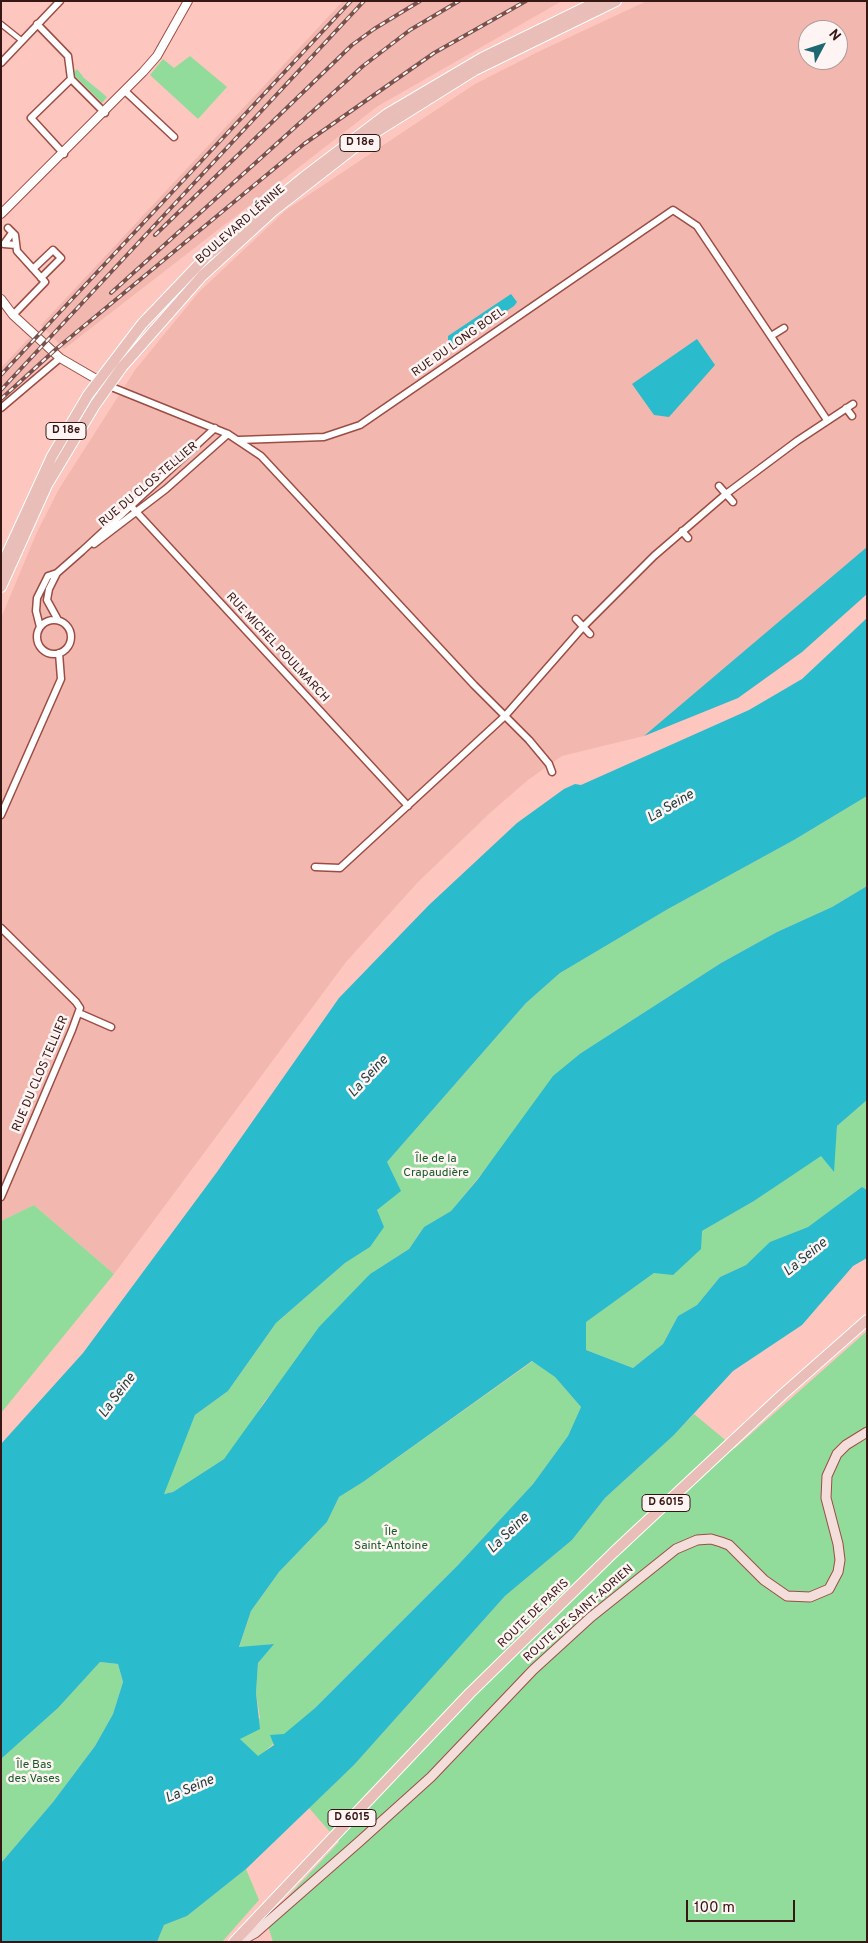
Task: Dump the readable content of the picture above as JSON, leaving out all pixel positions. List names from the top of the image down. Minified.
{"streets":{"main road":["D 18e","BOULEVARD LÉNINE","D 6015","ROUTE DE PARIS","ROUTE DE SAINT-ADRIEN"],"street":["RUE DU LONG BOEL","RUE DU CLOS TELLIER","RUE MICHEL POULMARCH"]},"crossings":[["RUE DU CLOS TELLIER","RUE MICHEL POULMARCH"],["ROUTE DE PARIS","ROUTE DE SAINT-ADRIEN"]],"water":["La Seine"],"parks":["Île de la Crapaudière","Île Saint-Antoine","Île Bas des Vases"],"scale_bar":"100 m","north":"top right"}
